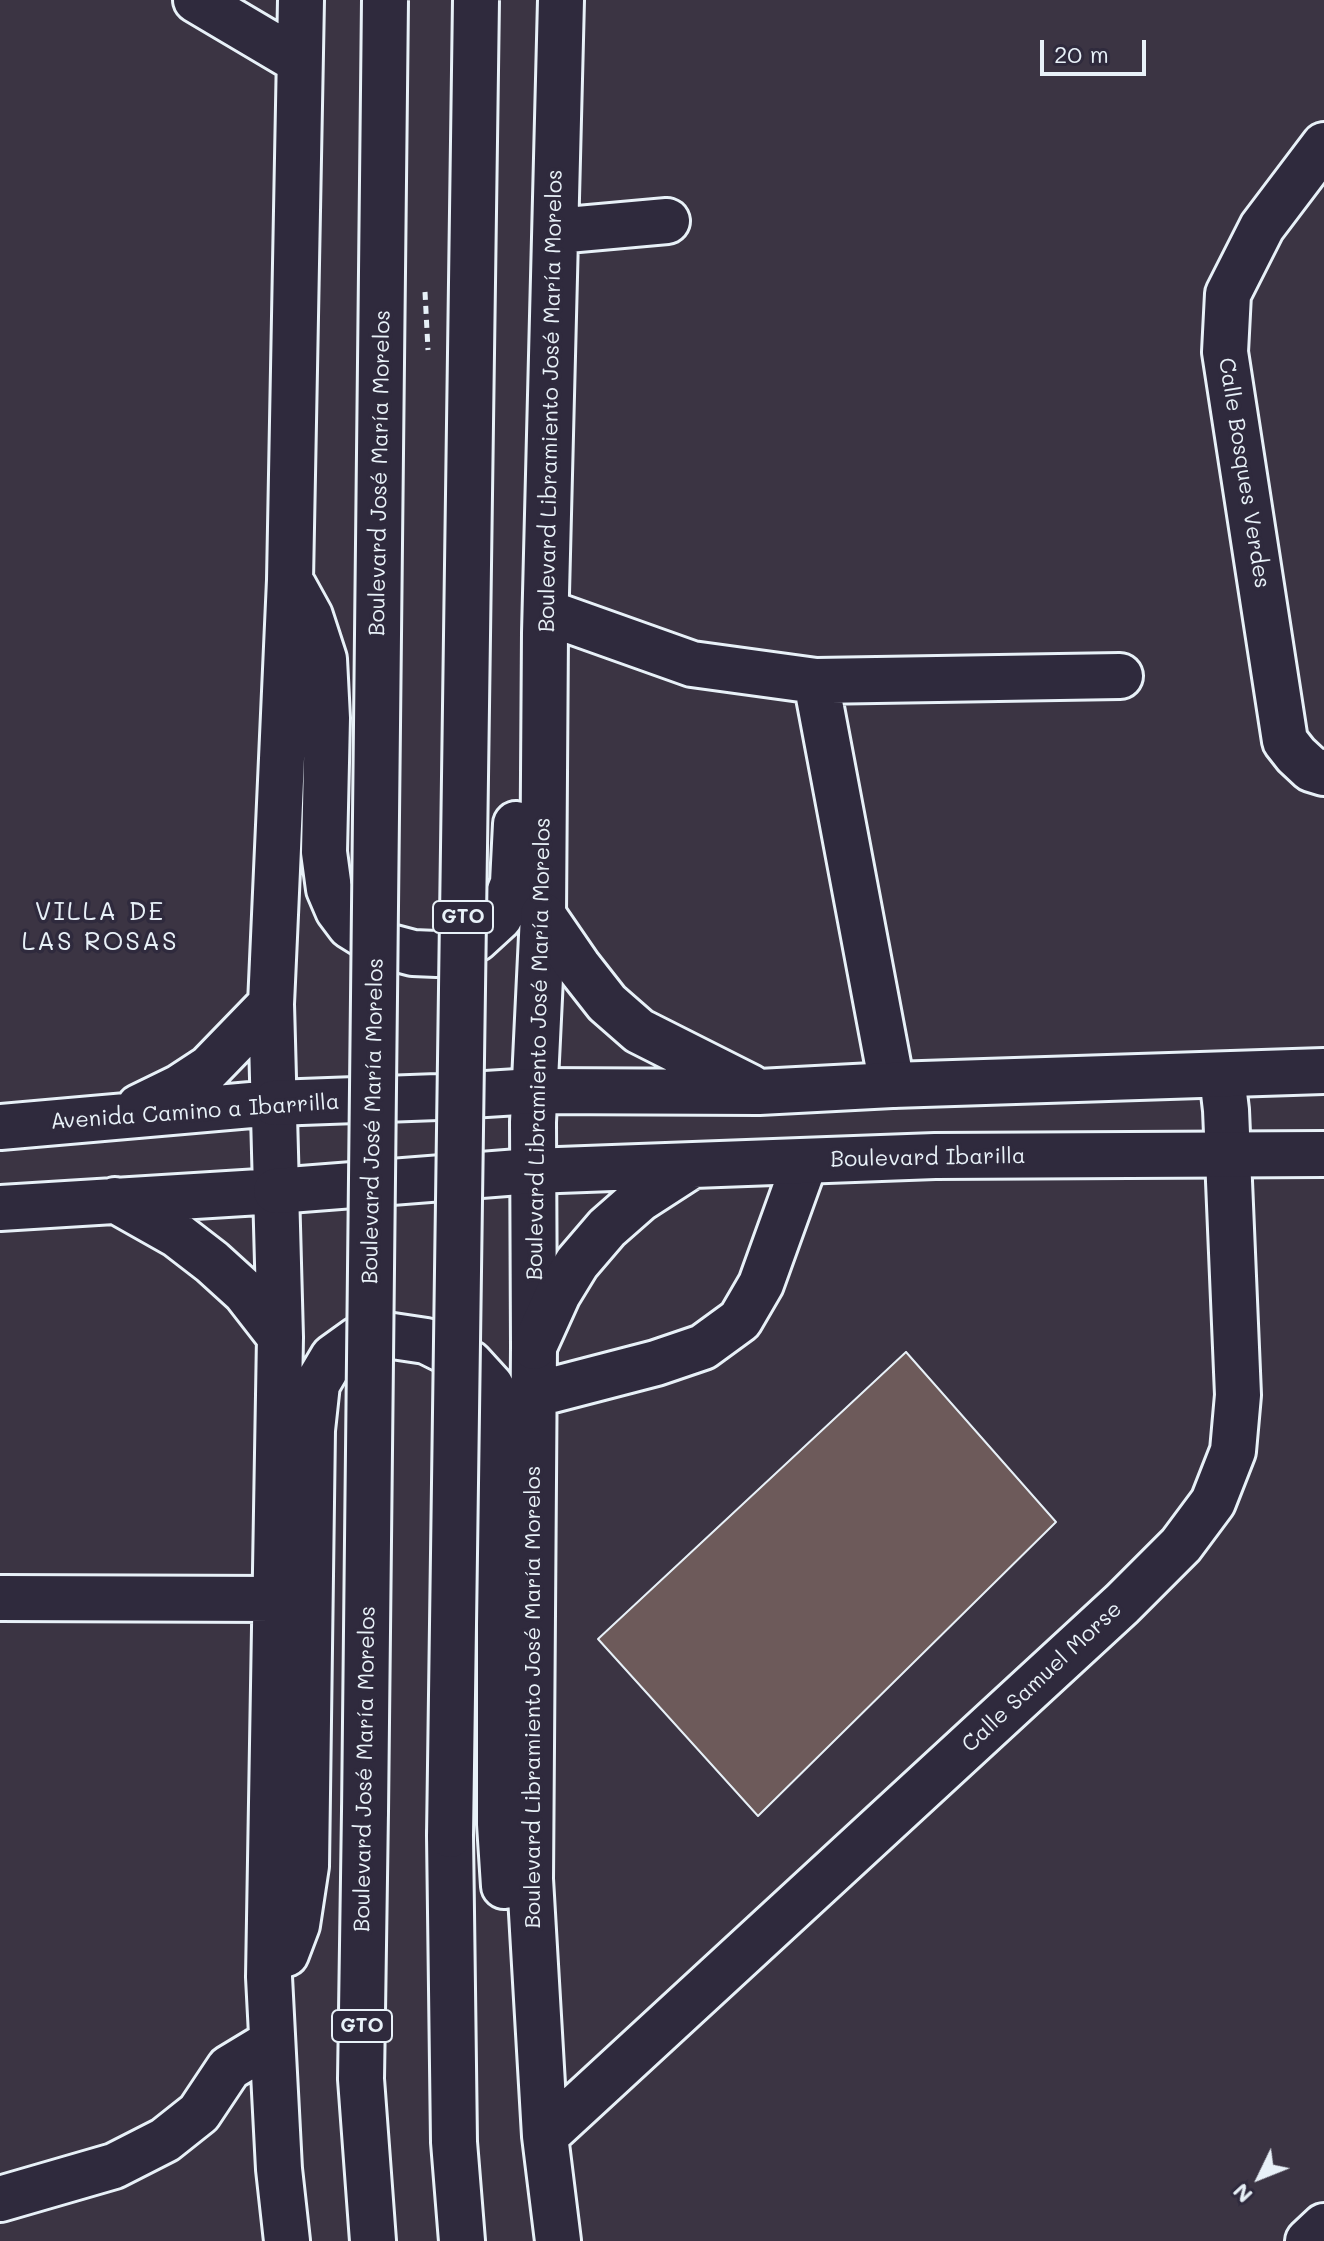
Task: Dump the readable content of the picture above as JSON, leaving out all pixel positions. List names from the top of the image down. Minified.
{"streets":{"street":["Boulevard Libramiento José María Morelos","Boulevard José María Morelos","Calle Bosques Verdes","GTO","Avenida Camino a Ibarrilla","Boulevard Ibarilla","Calle Samuel Morse"]},"crossings":[["Boulevard Libramiento José María Morelos","Avenida Camino a Ibarrilla"],["Boulevard Libramiento José María Morelos","Boulevard Ibarilla"],["Boulevard Libramiento José María Morelos","Calle Samuel Morse"],["Boulevard Ibarilla","Calle Samuel Morse"]],"districts":["VILLA DE LAS ROSAS"],"scale_bar":"20 m","north":"bottom left"}
